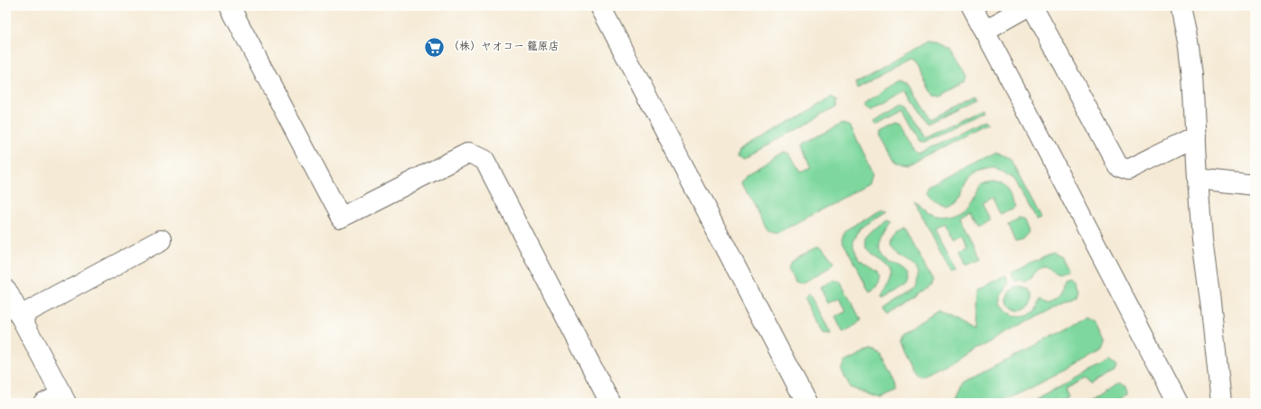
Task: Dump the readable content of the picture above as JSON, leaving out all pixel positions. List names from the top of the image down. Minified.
{"places":{"supermarket":["（株）ヤオコー 籠原店"]}}
